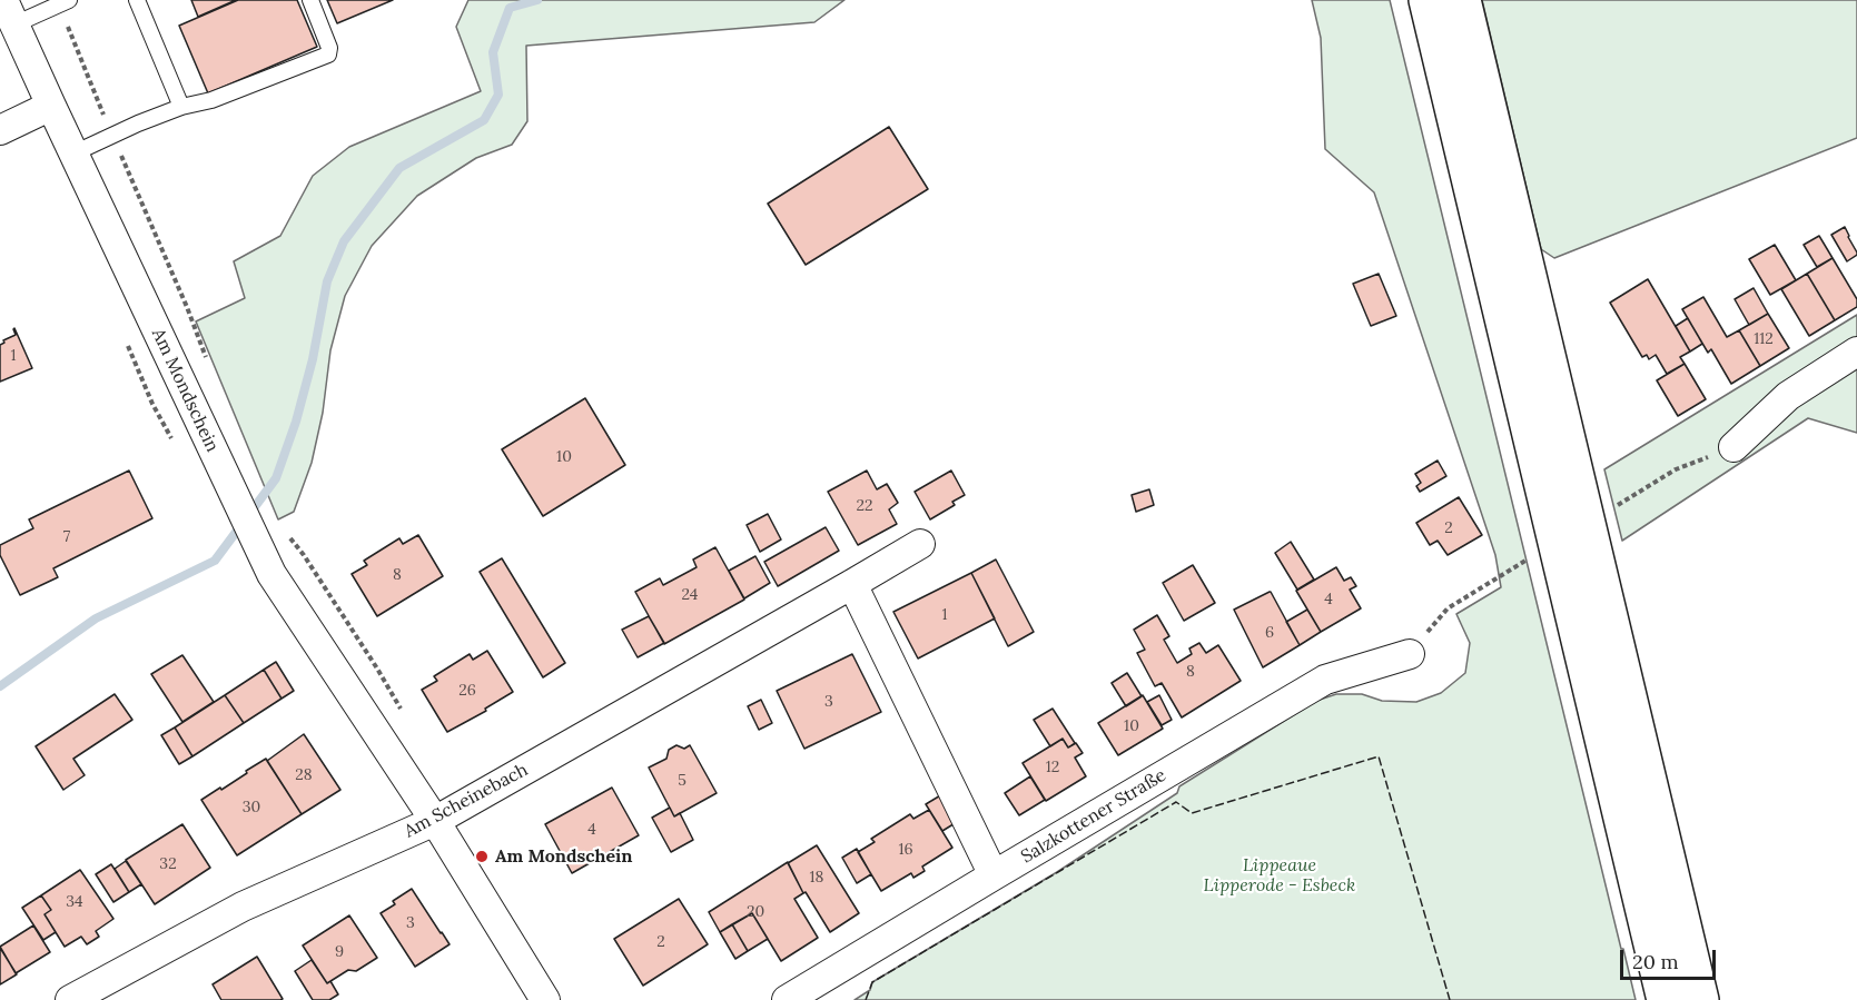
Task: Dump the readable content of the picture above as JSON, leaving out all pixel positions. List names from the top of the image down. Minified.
{"streets":{"street":["Am Mondschein","Am Scheinebach","Salzkottener Straße"]},"crossings":[["Am Mondschein","Am Scheinebach"]],"parks":["Lippeaue Lipperode - Esbeck"],"places":["Am Mondschein"],"house_numbers":["112","1","10","22","2","7","8","24","4","1","6","8","26","3","10","12","28","5","30","4","16","32","18","34","20","3","2","9"],"scale_bar":"20 m"}
